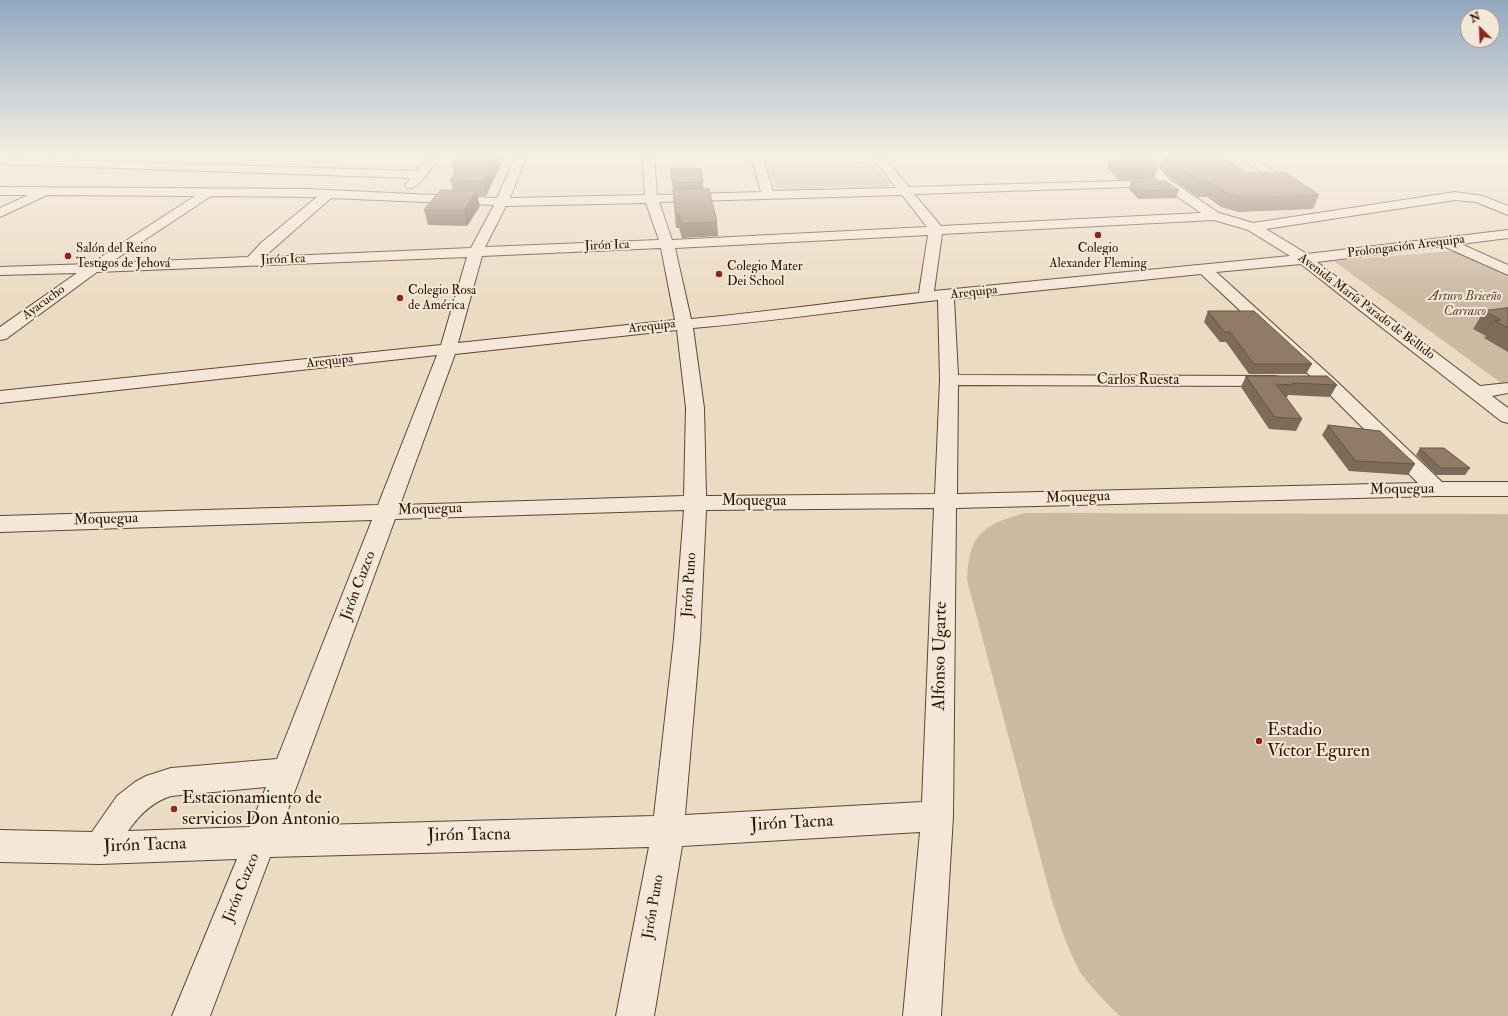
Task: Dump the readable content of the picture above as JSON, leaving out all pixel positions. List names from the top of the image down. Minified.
{"streets":{"street":["Jirón Ica","Prolongación Arequipa","Arequipa","Ayacucho","Avenida María Parado de Bellido","Carlos Ruesta","Moquegua","Jirón Puno","Jirón Cuzco","Alfonso Ugarte","Jirón Tacna"]},"crossings":[["Jirón Ica","Ayacucho"],["Jirón Ica","Avenida María Parado de Bellido"],["Jirón Ica","Jirón Puno"],["Jirón Ica","Jirón Cuzco"],["Jirón Ica","Alfonso Ugarte"],["Prolongación Arequipa","Arequipa"],["Prolongación Arequipa","Avenida María Parado de Bellido"],["Arequipa","Avenida María Parado de Bellido"],["Arequipa","Jirón Puno"],["Arequipa","Jirón Cuzco"],["Arequipa","Alfonso Ugarte"],["Carlos Ruesta","Alfonso Ugarte"],["Moquegua","Jirón Puno"],["Moquegua","Jirón Cuzco"],["Moquegua","Alfonso Ugarte"],["Jirón Puno","Jirón Tacna"],["Jirón Cuzco","Jirón Tacna"],["Alfonso Ugarte","Jirón Tacna"]],"parks":["Arturo Briceño Carrasco"],"places":["Colegio Alexander Fleming","Salón del Reino Testigos de Jehová","Colegio Mater Dei School","Colegio Rosa de América","Estadio Víctor Eguren","Estacionamiento de servicios Don Antonio"],"north":"top left"}
